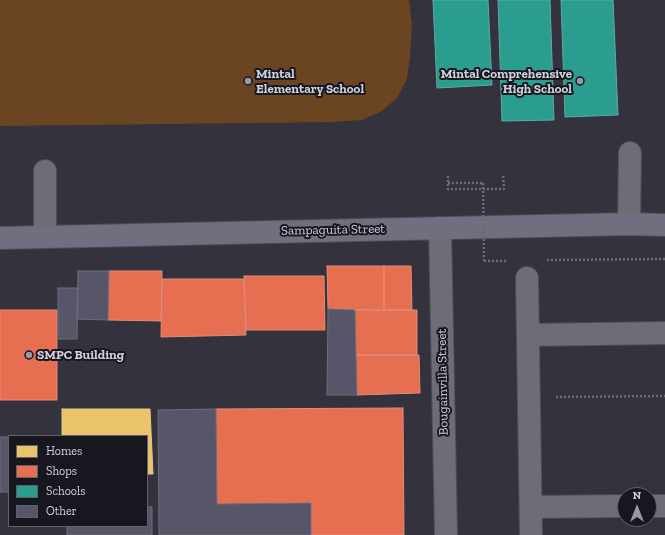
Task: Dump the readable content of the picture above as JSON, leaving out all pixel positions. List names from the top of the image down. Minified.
{"streets":{"highway":["Sampaguita Street"],"street":["Bougainvilla Street"]},"crossings":[["Sampaguita Street","Bougainvilla Street"]],"places":["Mintal Elementary School","Mintal Comprehensive High School","SMPC Building"],"legend":["Homes","Shops","Schools","Other"],"north":"top"}
